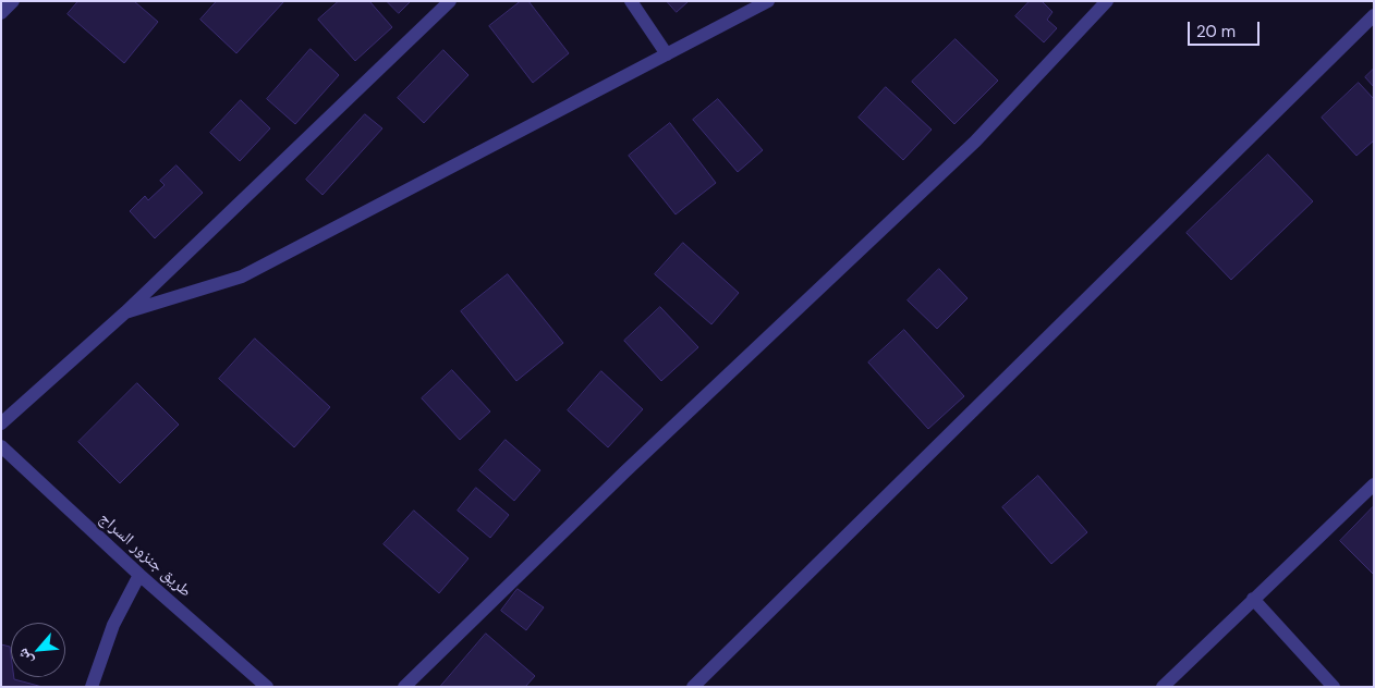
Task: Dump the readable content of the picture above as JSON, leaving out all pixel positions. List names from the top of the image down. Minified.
{"streets":{"street":["طريق جنزور السراج"]},"scale_bar":"20 m","north":"bottom left"}
